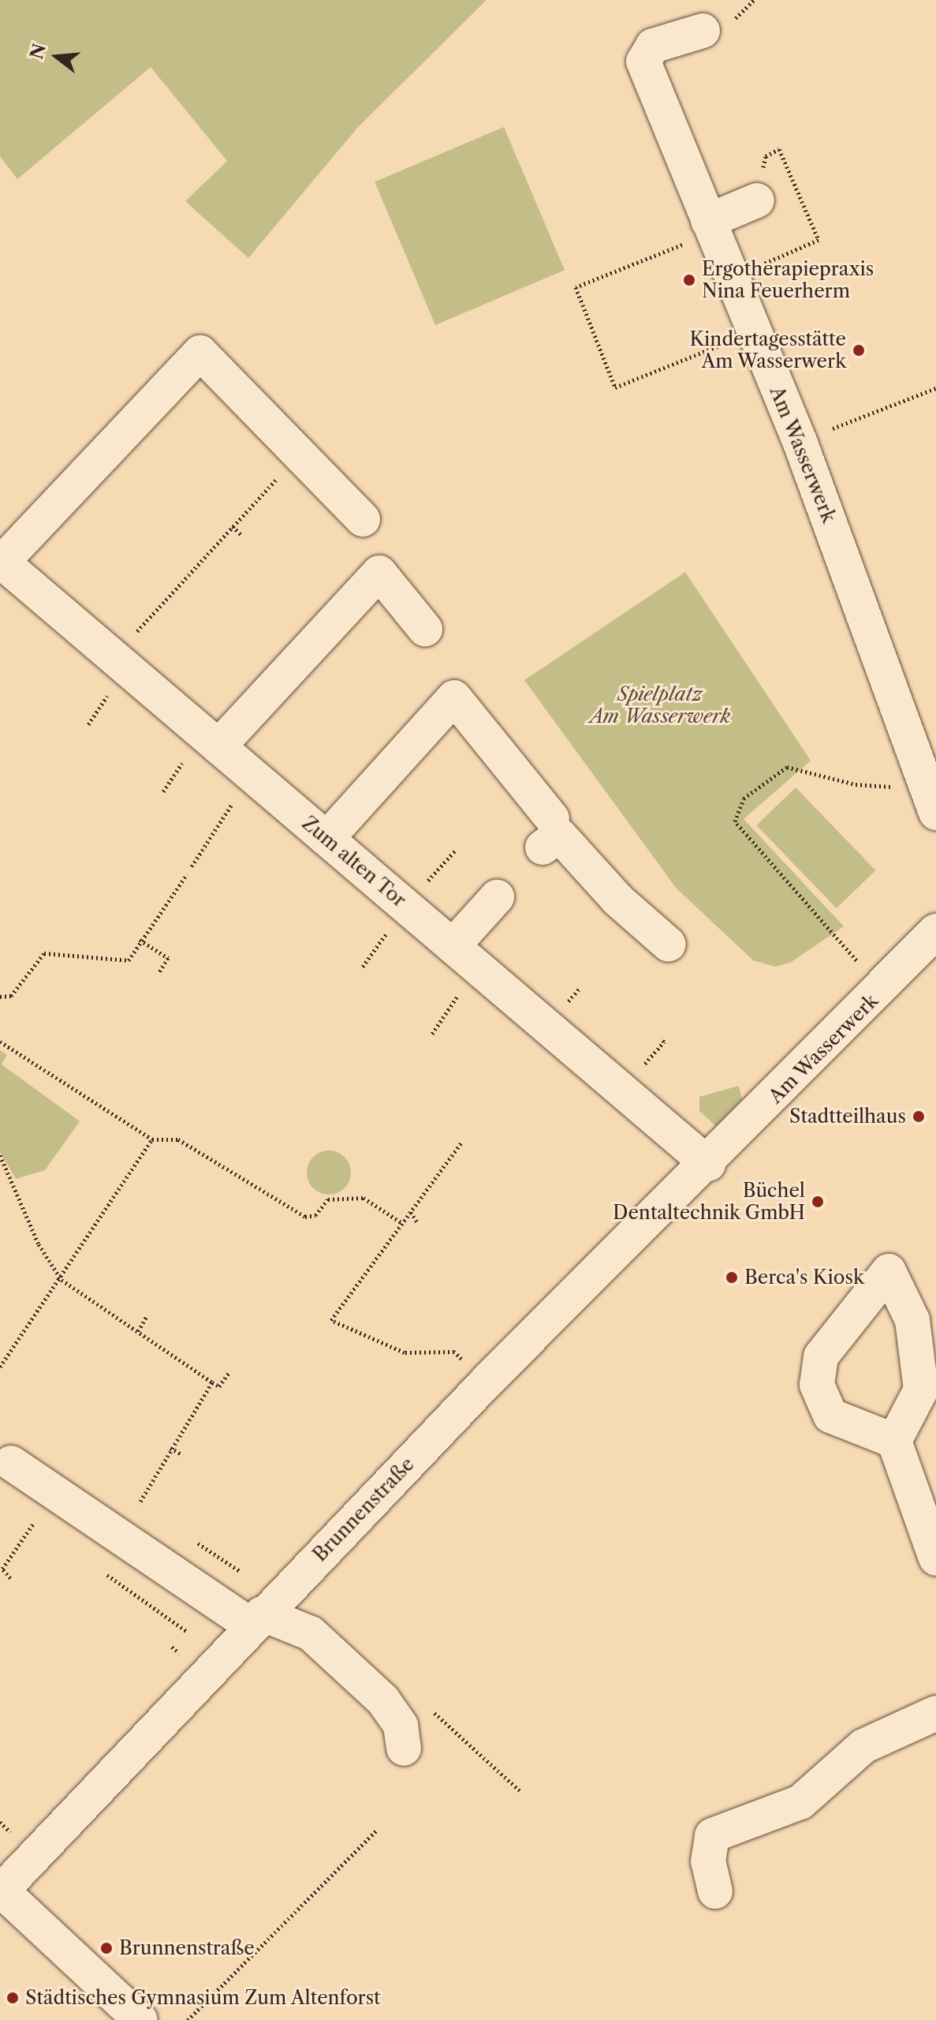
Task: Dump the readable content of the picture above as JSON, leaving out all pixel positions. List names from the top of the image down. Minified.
{"streets":{"street":["Am Wasserwerk","Zum alten Tor","Brunnenstraße"]},"crossings":[["Am Wasserwerk","Zum alten Tor"],["Am Wasserwerk","Brunnenstraße"],["Zum alten Tor","Brunnenstraße"]],"parks":["Spielplatz Am Wasserwerk"],"places":["Ergotherapiepraxis Nina Feuerherm","Kindertagesstätte Am Wasserwerk","Stadtteilhaus","Büchel Dentaltechnik GmbH","Berca's Kiosk","Brunnenstraße","Städtisches Gymnasium Zum Altenforst"],"north":"left"}
